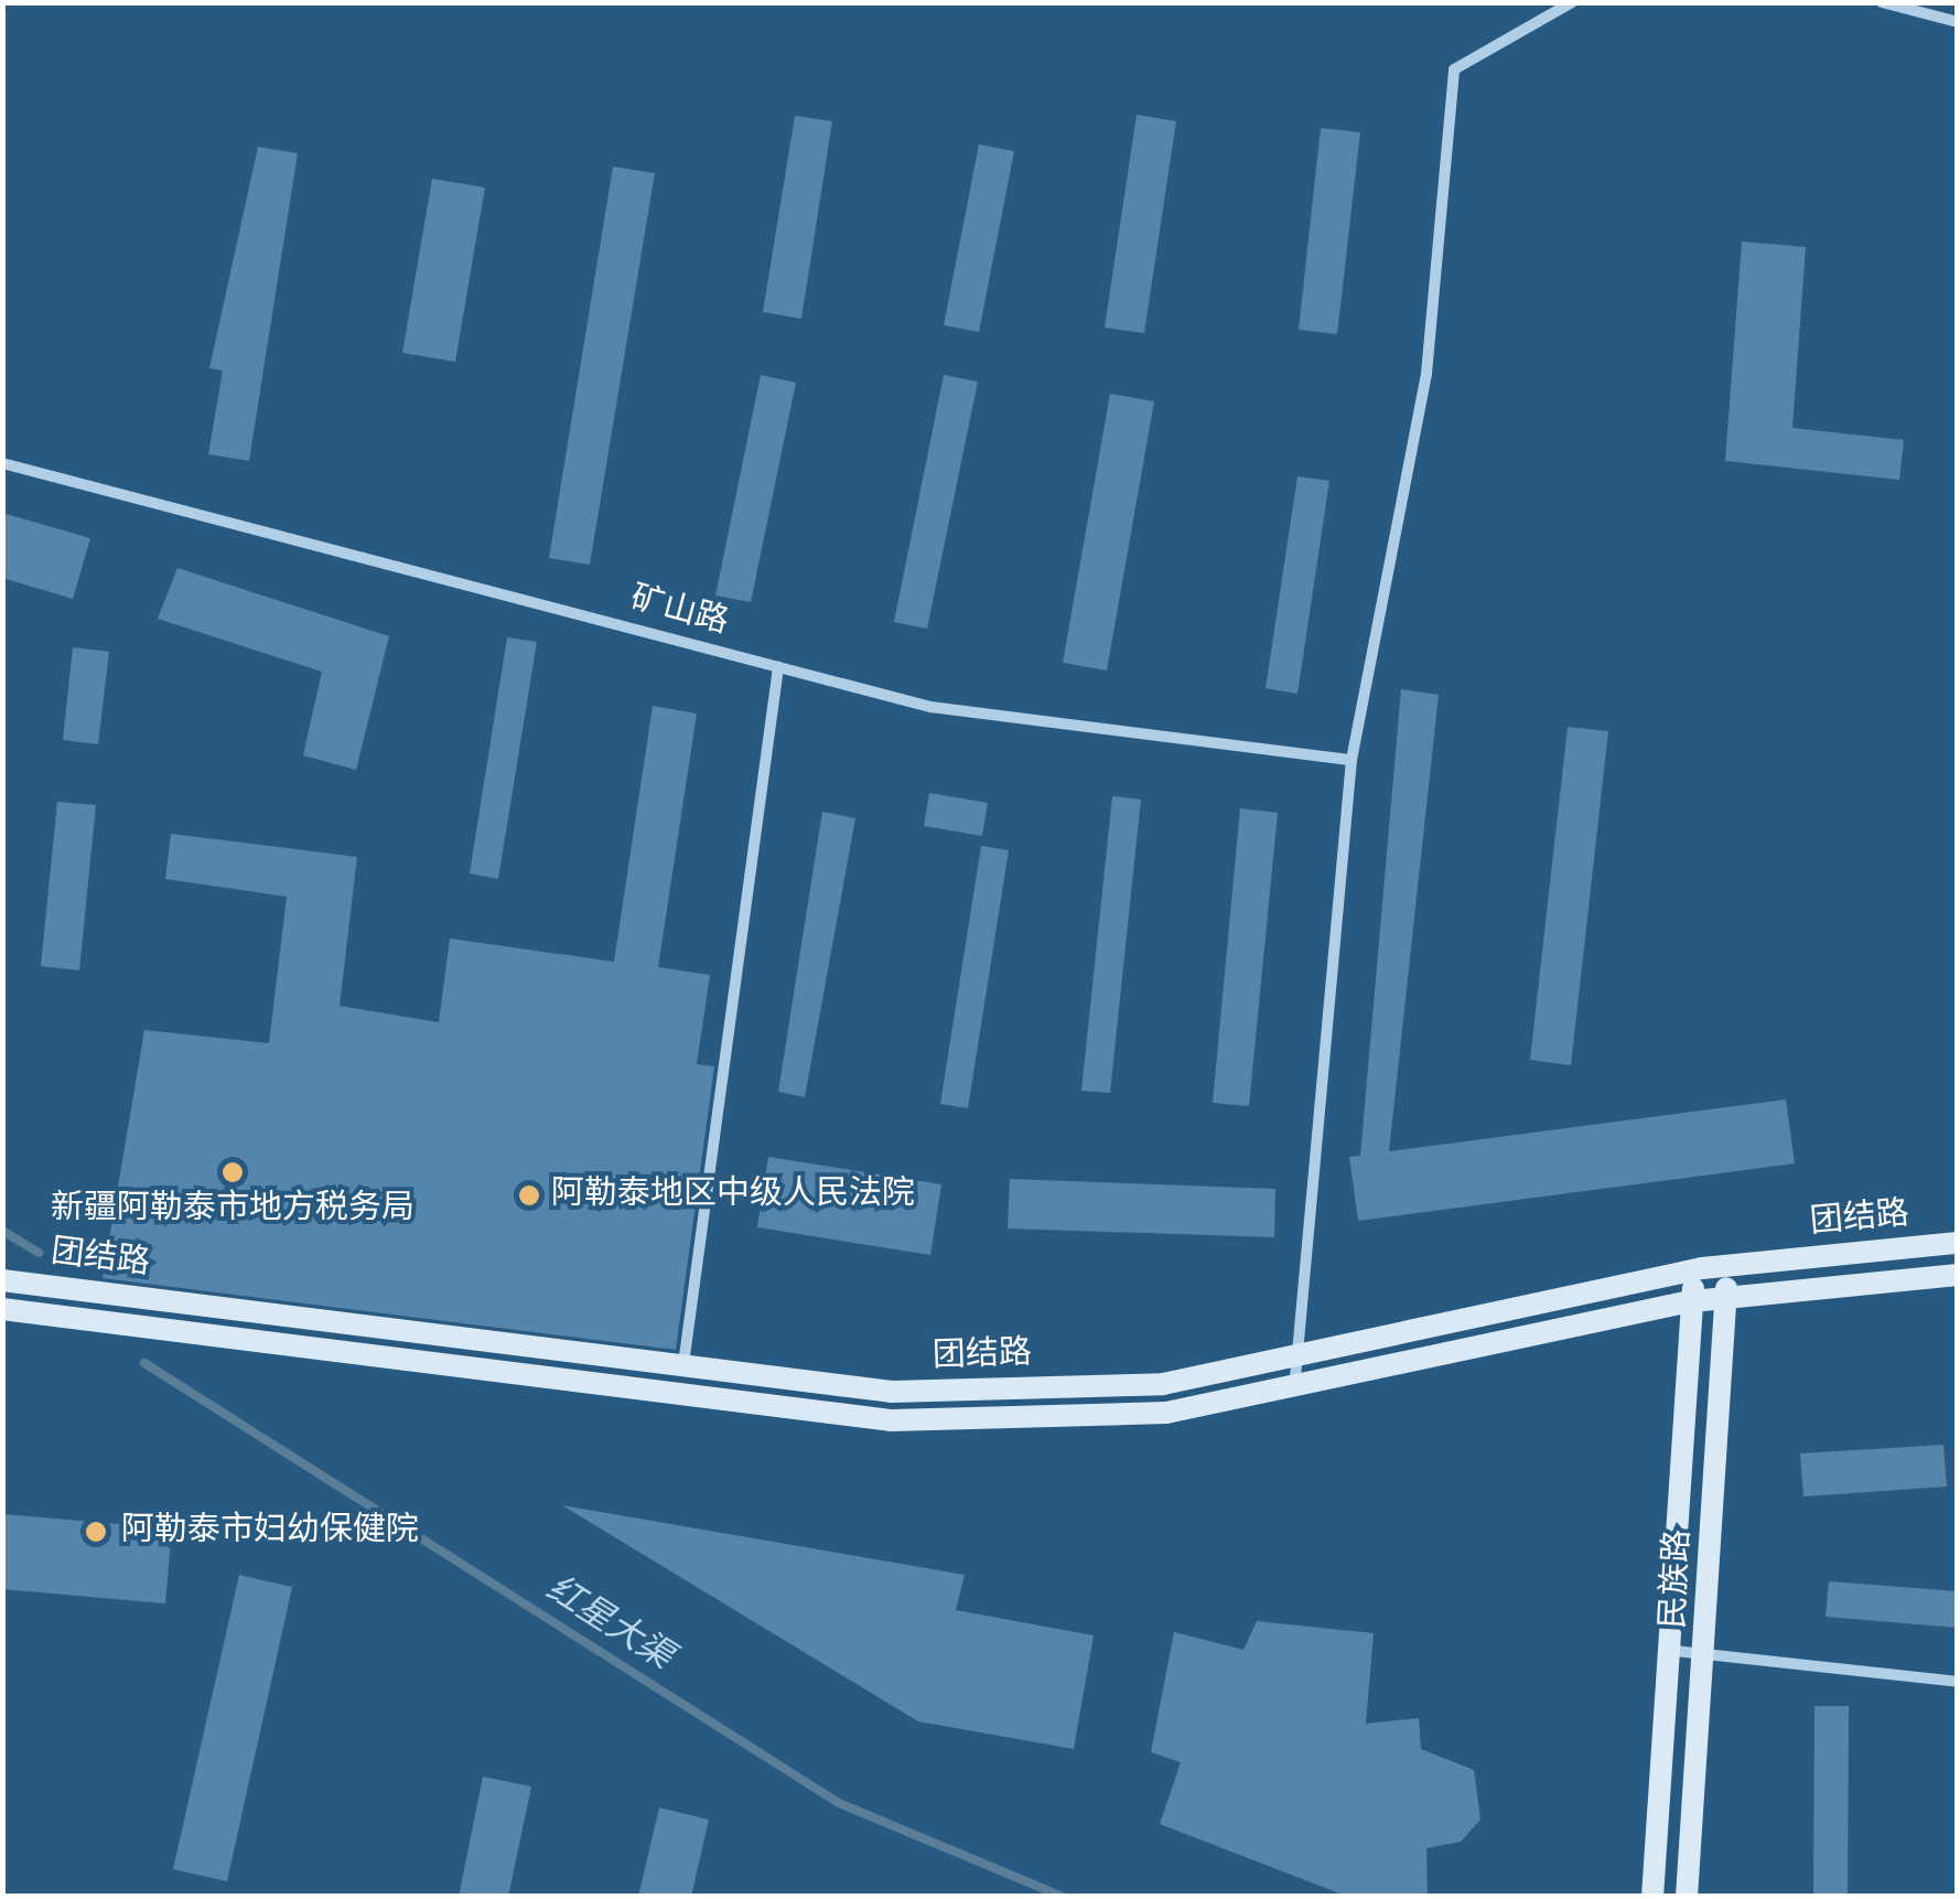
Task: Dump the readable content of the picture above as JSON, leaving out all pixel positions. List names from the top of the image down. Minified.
{"streets":{"main road":["团结路","民族路"],"street":["矿山路"]},"crossings":[["团结路","民族路"]],"water":["红星大渠"],"places":["新疆阿勒泰市地方税务局","阿勒泰地区中级人民法院","阿勒泰市妇幼保健院"]}
